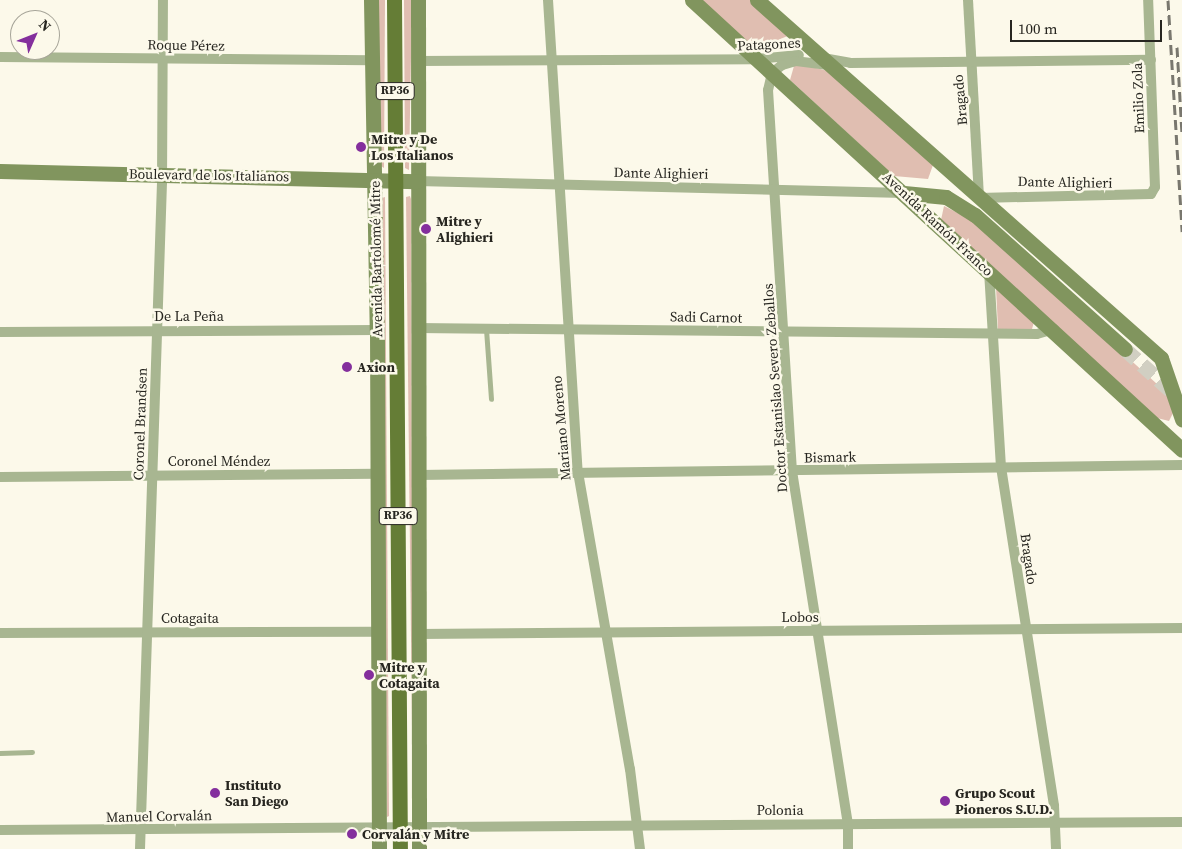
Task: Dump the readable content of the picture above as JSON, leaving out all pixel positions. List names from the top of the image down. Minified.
{"streets":{"main road":["RP36","Avenida Bartolomé Mitre"],"street":["Patagones","Roque Pérez","Emilio Zola","Bragado","Dante Alighieri","Boulevard de los Italianos","Avenida Ramón Franco","De La Peña","Sadi Carnot","Doctor Estanislao Severo Zeballos","Coronel Brandsen","Mariano Moreno","Bismark","Coronel Méndez","Lobos","Cotagaita","Polonia","Manuel Corvalán"]},"crossings":[["Patagones","Emilio Zola"],["Patagones","Bragado"],["Patagones","Avenida Ramón Franco"],["Patagones","Mariano Moreno"],["Roque Pérez","Avenida Bartolomé Mitre"],["Roque Pérez","Coronel Brandsen"],["Emilio Zola","Dante Alighieri"],["Bragado","Dante Alighieri"],["Bragado","Avenida Ramón Franco"],["Bragado","Sadi Carnot"],["Bragado","Bismark"],["Bragado","Lobos"],["Bragado","Polonia"],["Dante Alighieri","Boulevard de los Italianos"],["Dante Alighieri","Avenida Ramón Franco"],["Dante Alighieri","Doctor Estanislao Severo Zeballos"],["Dante Alighieri","Mariano Moreno"],["Boulevard de los Italianos","Avenida Bartolomé Mitre"],["Boulevard de los Italianos","Coronel Brandsen"],["Avenida Ramón Franco","Sadi Carnot"],["Avenida Ramón Franco","Doctor Estanislao Severo Zeballos"],["Avenida Bartolomé Mitre","De La Peña"],["Avenida Bartolomé Mitre","Coronel Méndez"],["Avenida Bartolomé Mitre","Cotagaita"],["Avenida Bartolomé Mitre","Polonia"],["Avenida Bartolomé Mitre","Manuel Corvalán"],["De La Peña","Coronel Brandsen"],["Sadi Carnot","Doctor Estanislao Severo Zeballos"],["Sadi Carnot","Mariano Moreno"],["Doctor Estanislao Severo Zeballos","Bismark"],["Doctor Estanislao Severo Zeballos","Lobos"],["Doctor Estanislao Severo Zeballos","Polonia"],["Coronel Brandsen","Coronel Méndez"],["Coronel Brandsen","Cotagaita"],["Coronel Brandsen","Manuel Corvalán"],["Mariano Moreno","Bismark"],["Mariano Moreno","Lobos"],["Mariano Moreno","Polonia"],["Polonia","Manuel Corvalán"]],"places":["Mitre y De Los Italianos","Mitre y Alighieri","Axion","Mitre y Cotagaita","Instituto San Diego","Grupo Scout Pioneros S.U.D.","Corvalán y Mitre"],"scale_bar":"100 m","north":"top right"}
